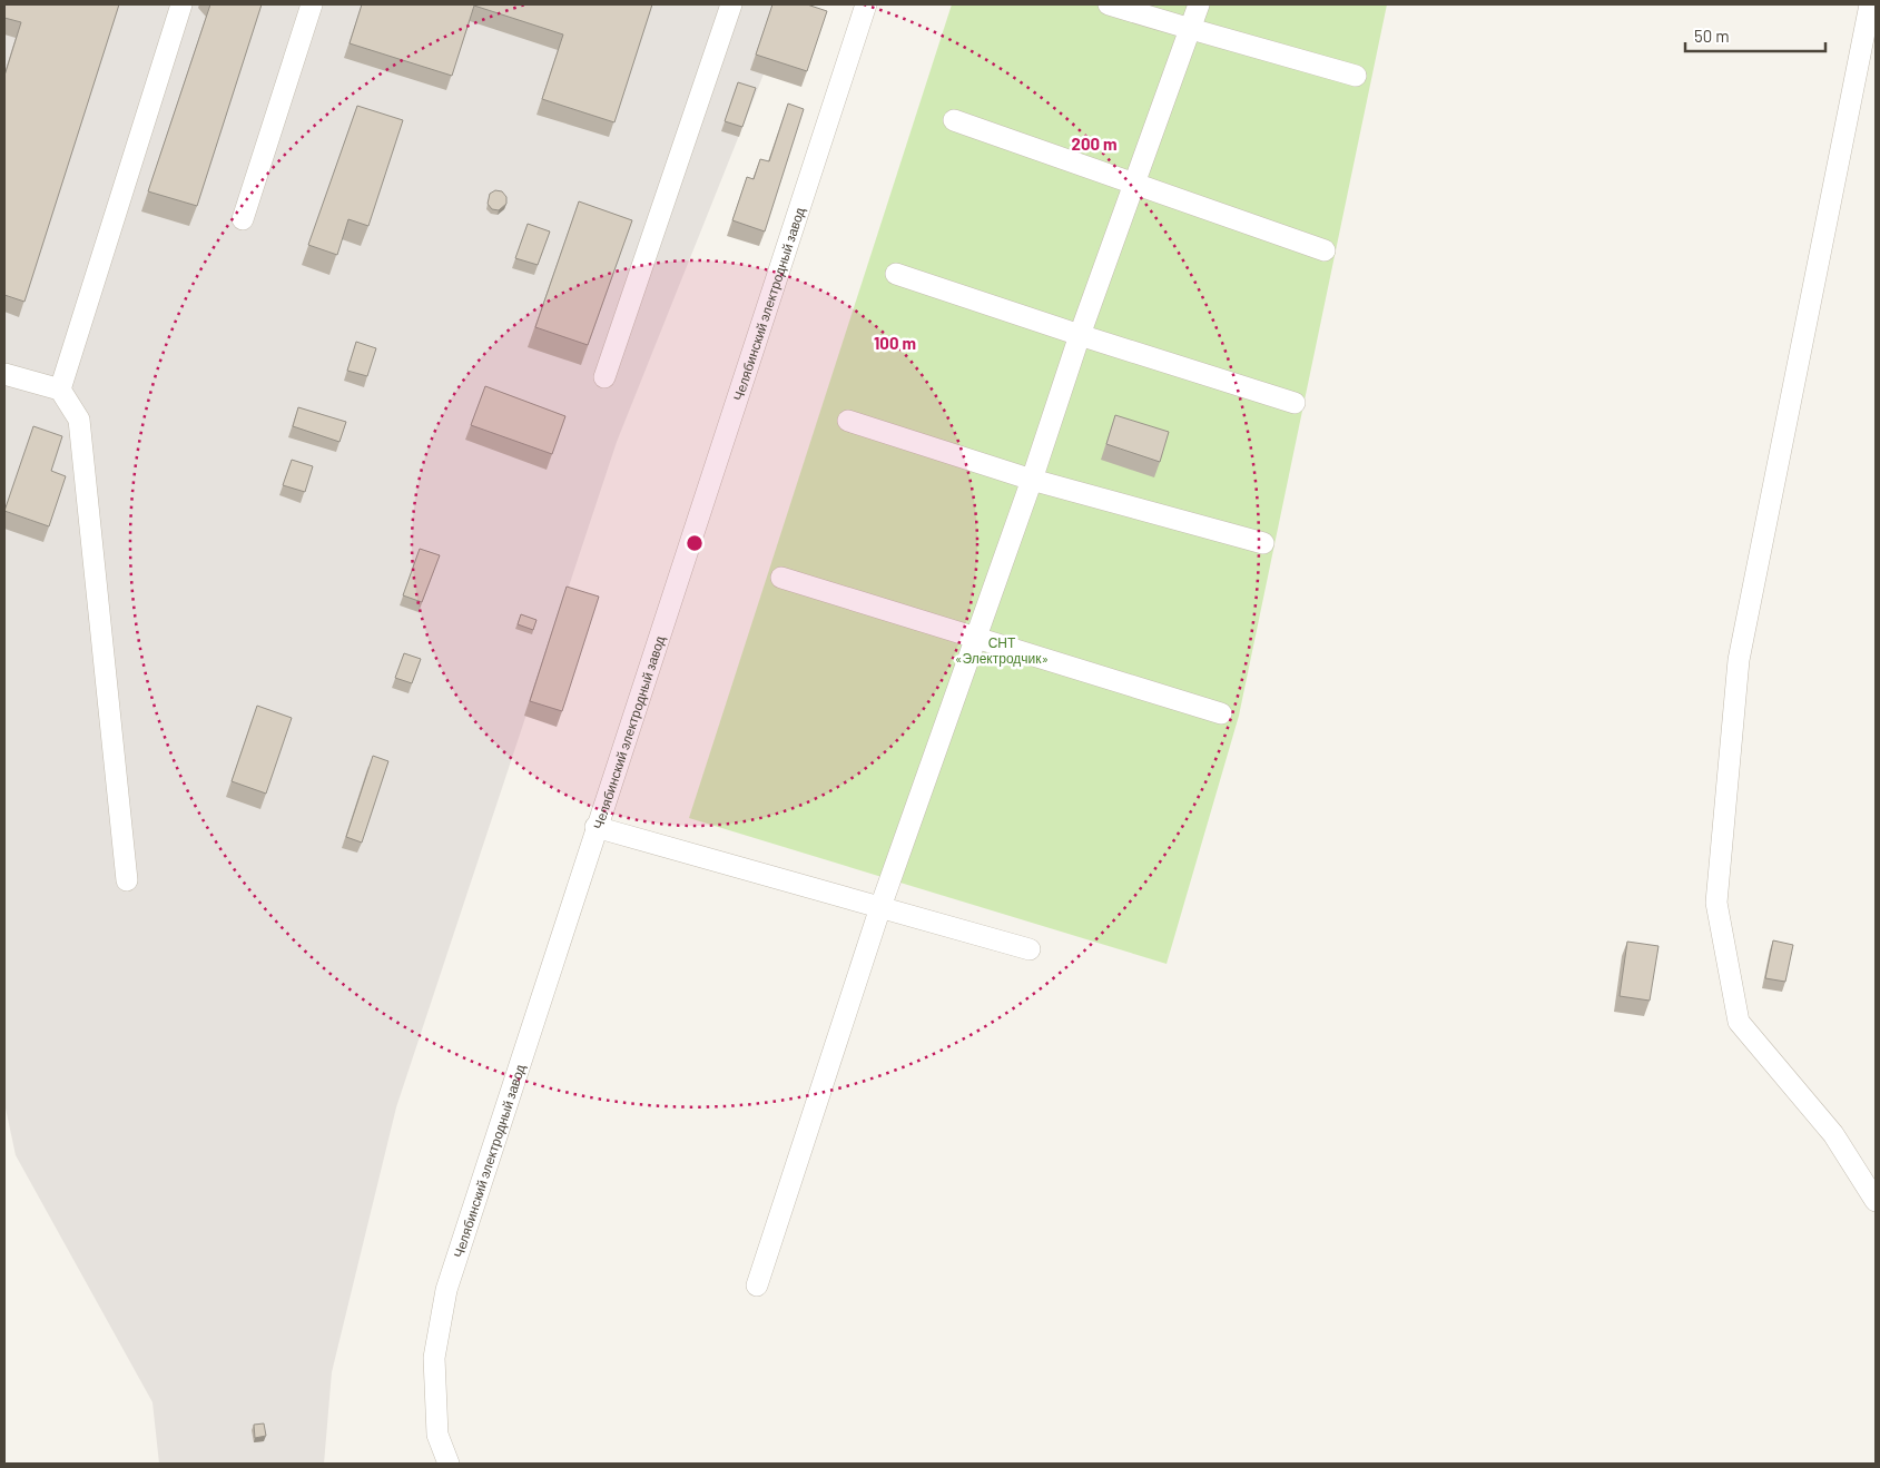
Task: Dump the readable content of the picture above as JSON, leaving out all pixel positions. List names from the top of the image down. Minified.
{"streets":{"street":["Челябинский электродный завод"]},"parks":["СНТ «Электродчик»"],"scale_bar":"50 m","rings":["200 m","100 m"]}
